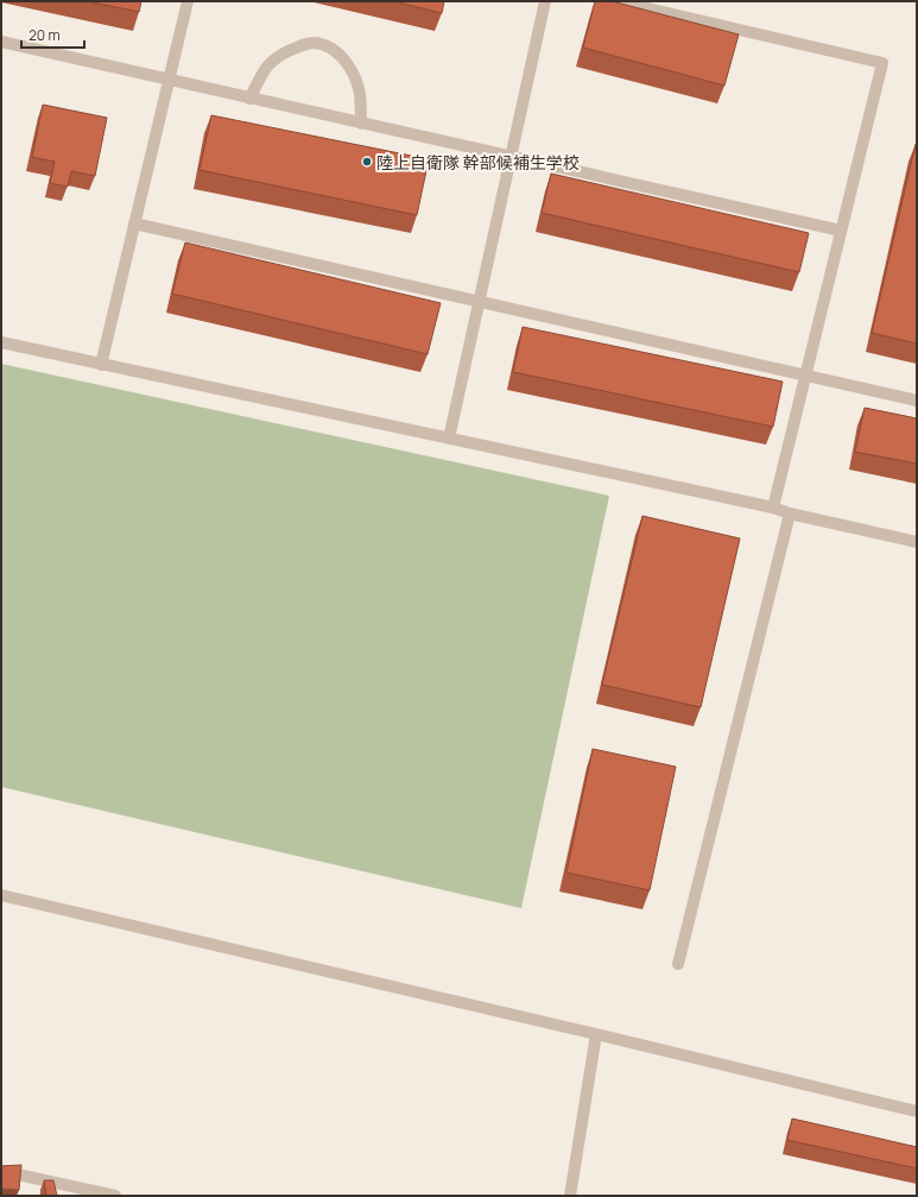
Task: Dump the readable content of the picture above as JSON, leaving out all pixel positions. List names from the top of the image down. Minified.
{"places":["陸上自衛隊 幹部候補生学校"],"scale_bar":"20 m"}
